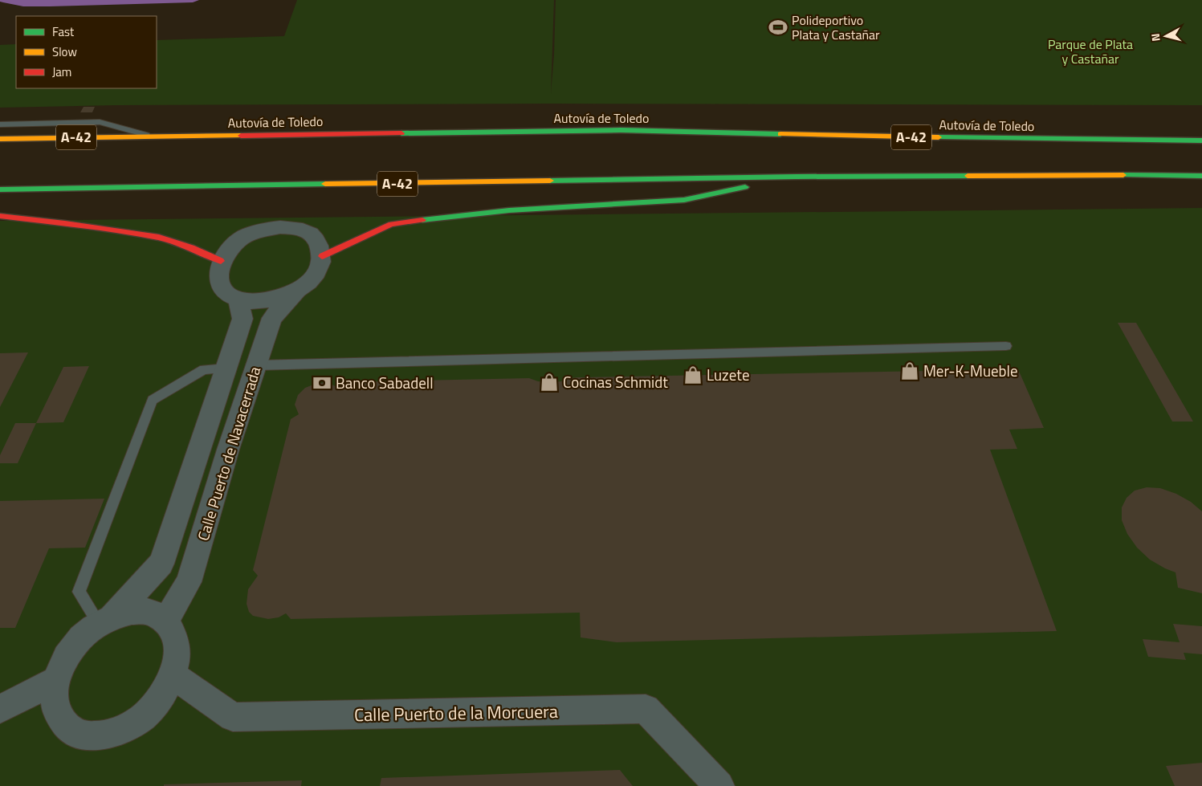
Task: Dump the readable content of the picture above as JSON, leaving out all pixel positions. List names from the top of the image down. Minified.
{"streets":{"highway":["Autovía de Toledo","A-42"],"street":["Calle Puerto de Navacerrada","Calle Puerto de la Morcuera"]},"crossings":[["Calle Puerto de Navacerrada","Calle Puerto de la Morcuera"]],"parks":["Parque de Plata y Castañar"],"places":{"sports":["Polideportivo Plata y Castañar"],"shop":["Mer-K-Mueble","Luzete","Cocinas Schmidt"],"bank":["Banco Sabadell"]},"legend":["Fast","Slow","Jam"],"north":"left"}
